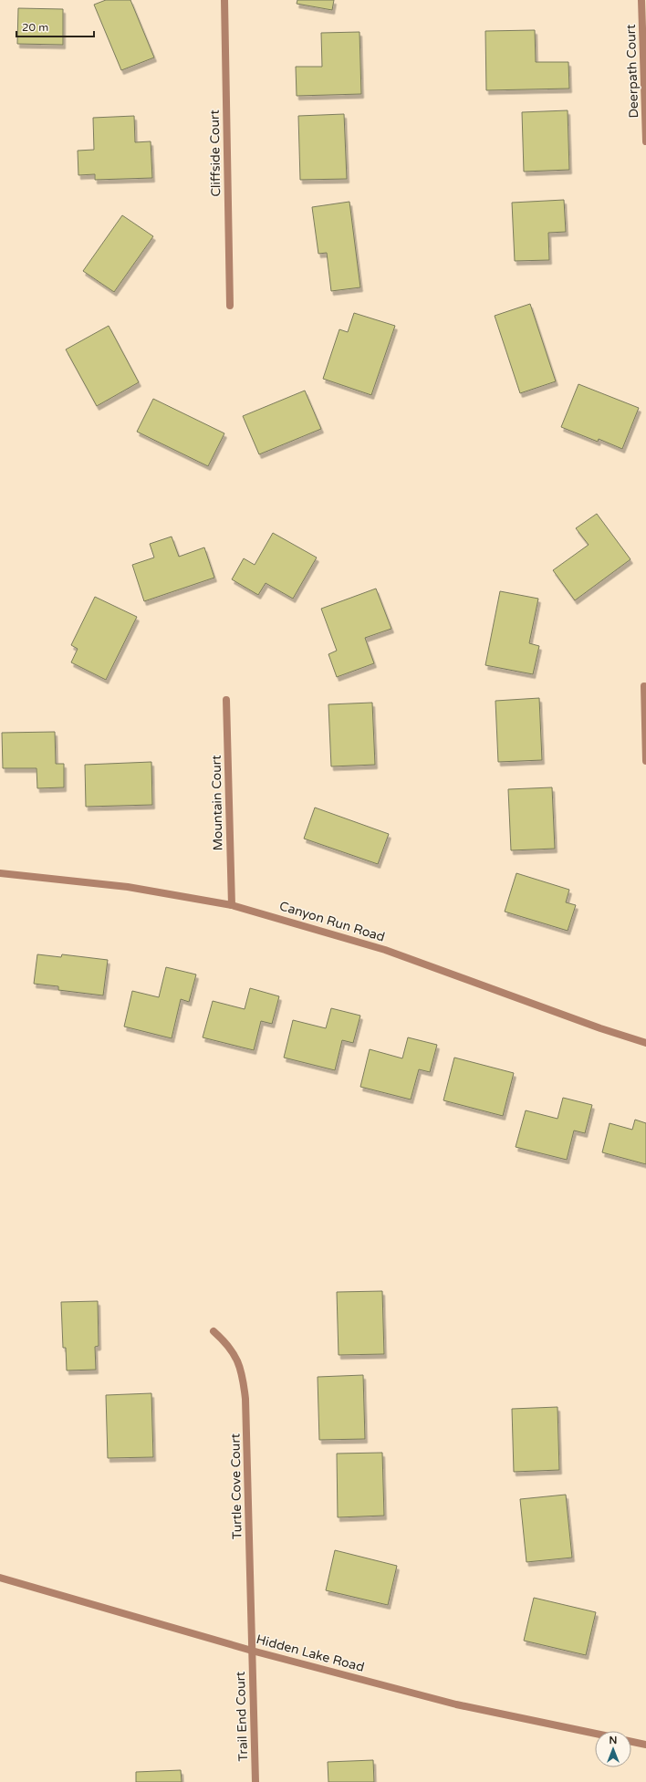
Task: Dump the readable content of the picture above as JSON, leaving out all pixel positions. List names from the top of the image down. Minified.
{"streets":{"street":["Deerpath Court","Cliffside Court","Mountain Court","Canyon Run Road","Turtle Cove Court","Hidden Lake Road","Trail End Court"]},"crossings":[["Mountain Court","Canyon Run Road"],["Turtle Cove Court","Hidden Lake Road"],["Turtle Cove Court","Trail End Court"],["Hidden Lake Road","Trail End Court"]],"scale_bar":"20 m","north":"top"}
